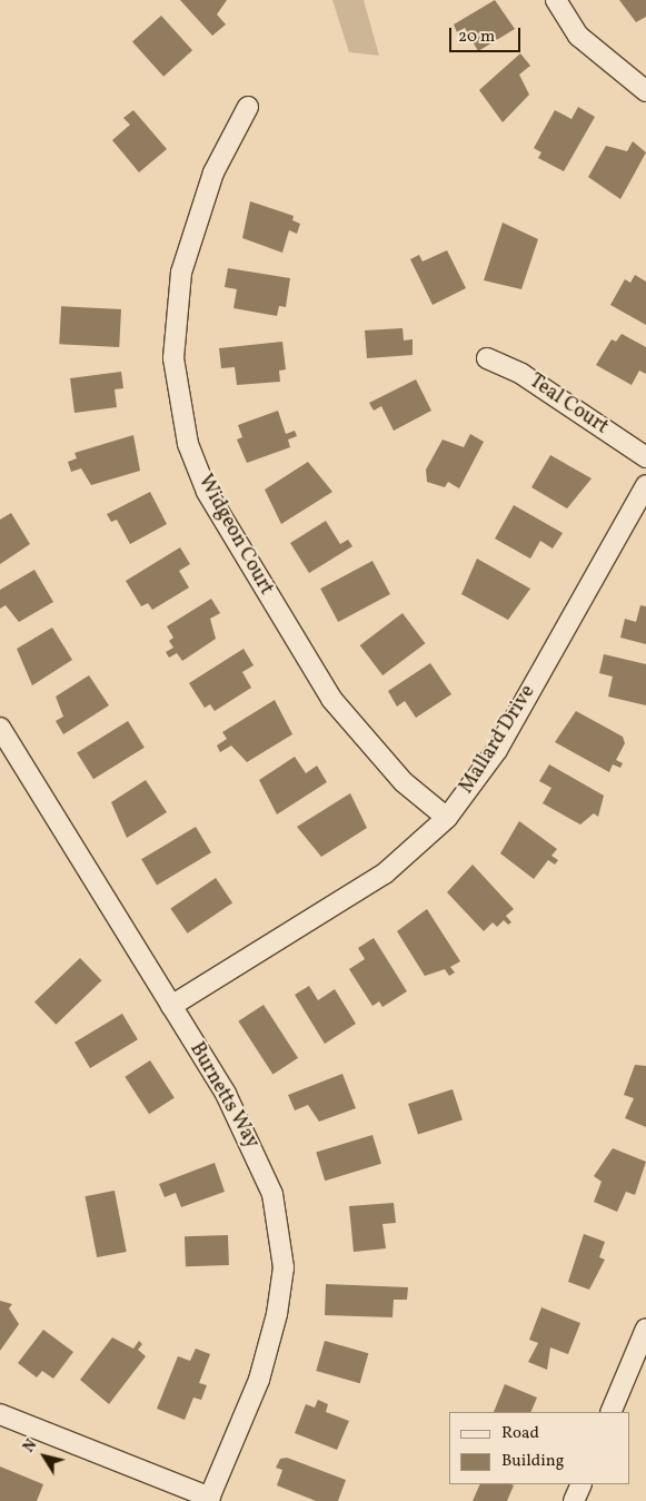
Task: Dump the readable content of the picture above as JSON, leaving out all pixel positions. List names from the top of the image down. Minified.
{"streets":{"street":["Teal Court","Widgeon Court","Mallard Drive","Burnetts Way"]},"crossings":[["Widgeon Court","Mallard Drive"],["Mallard Drive","Burnetts Way"]],"legend":["Road","Building"],"scale_bar":"20 m","north":"top left"}
